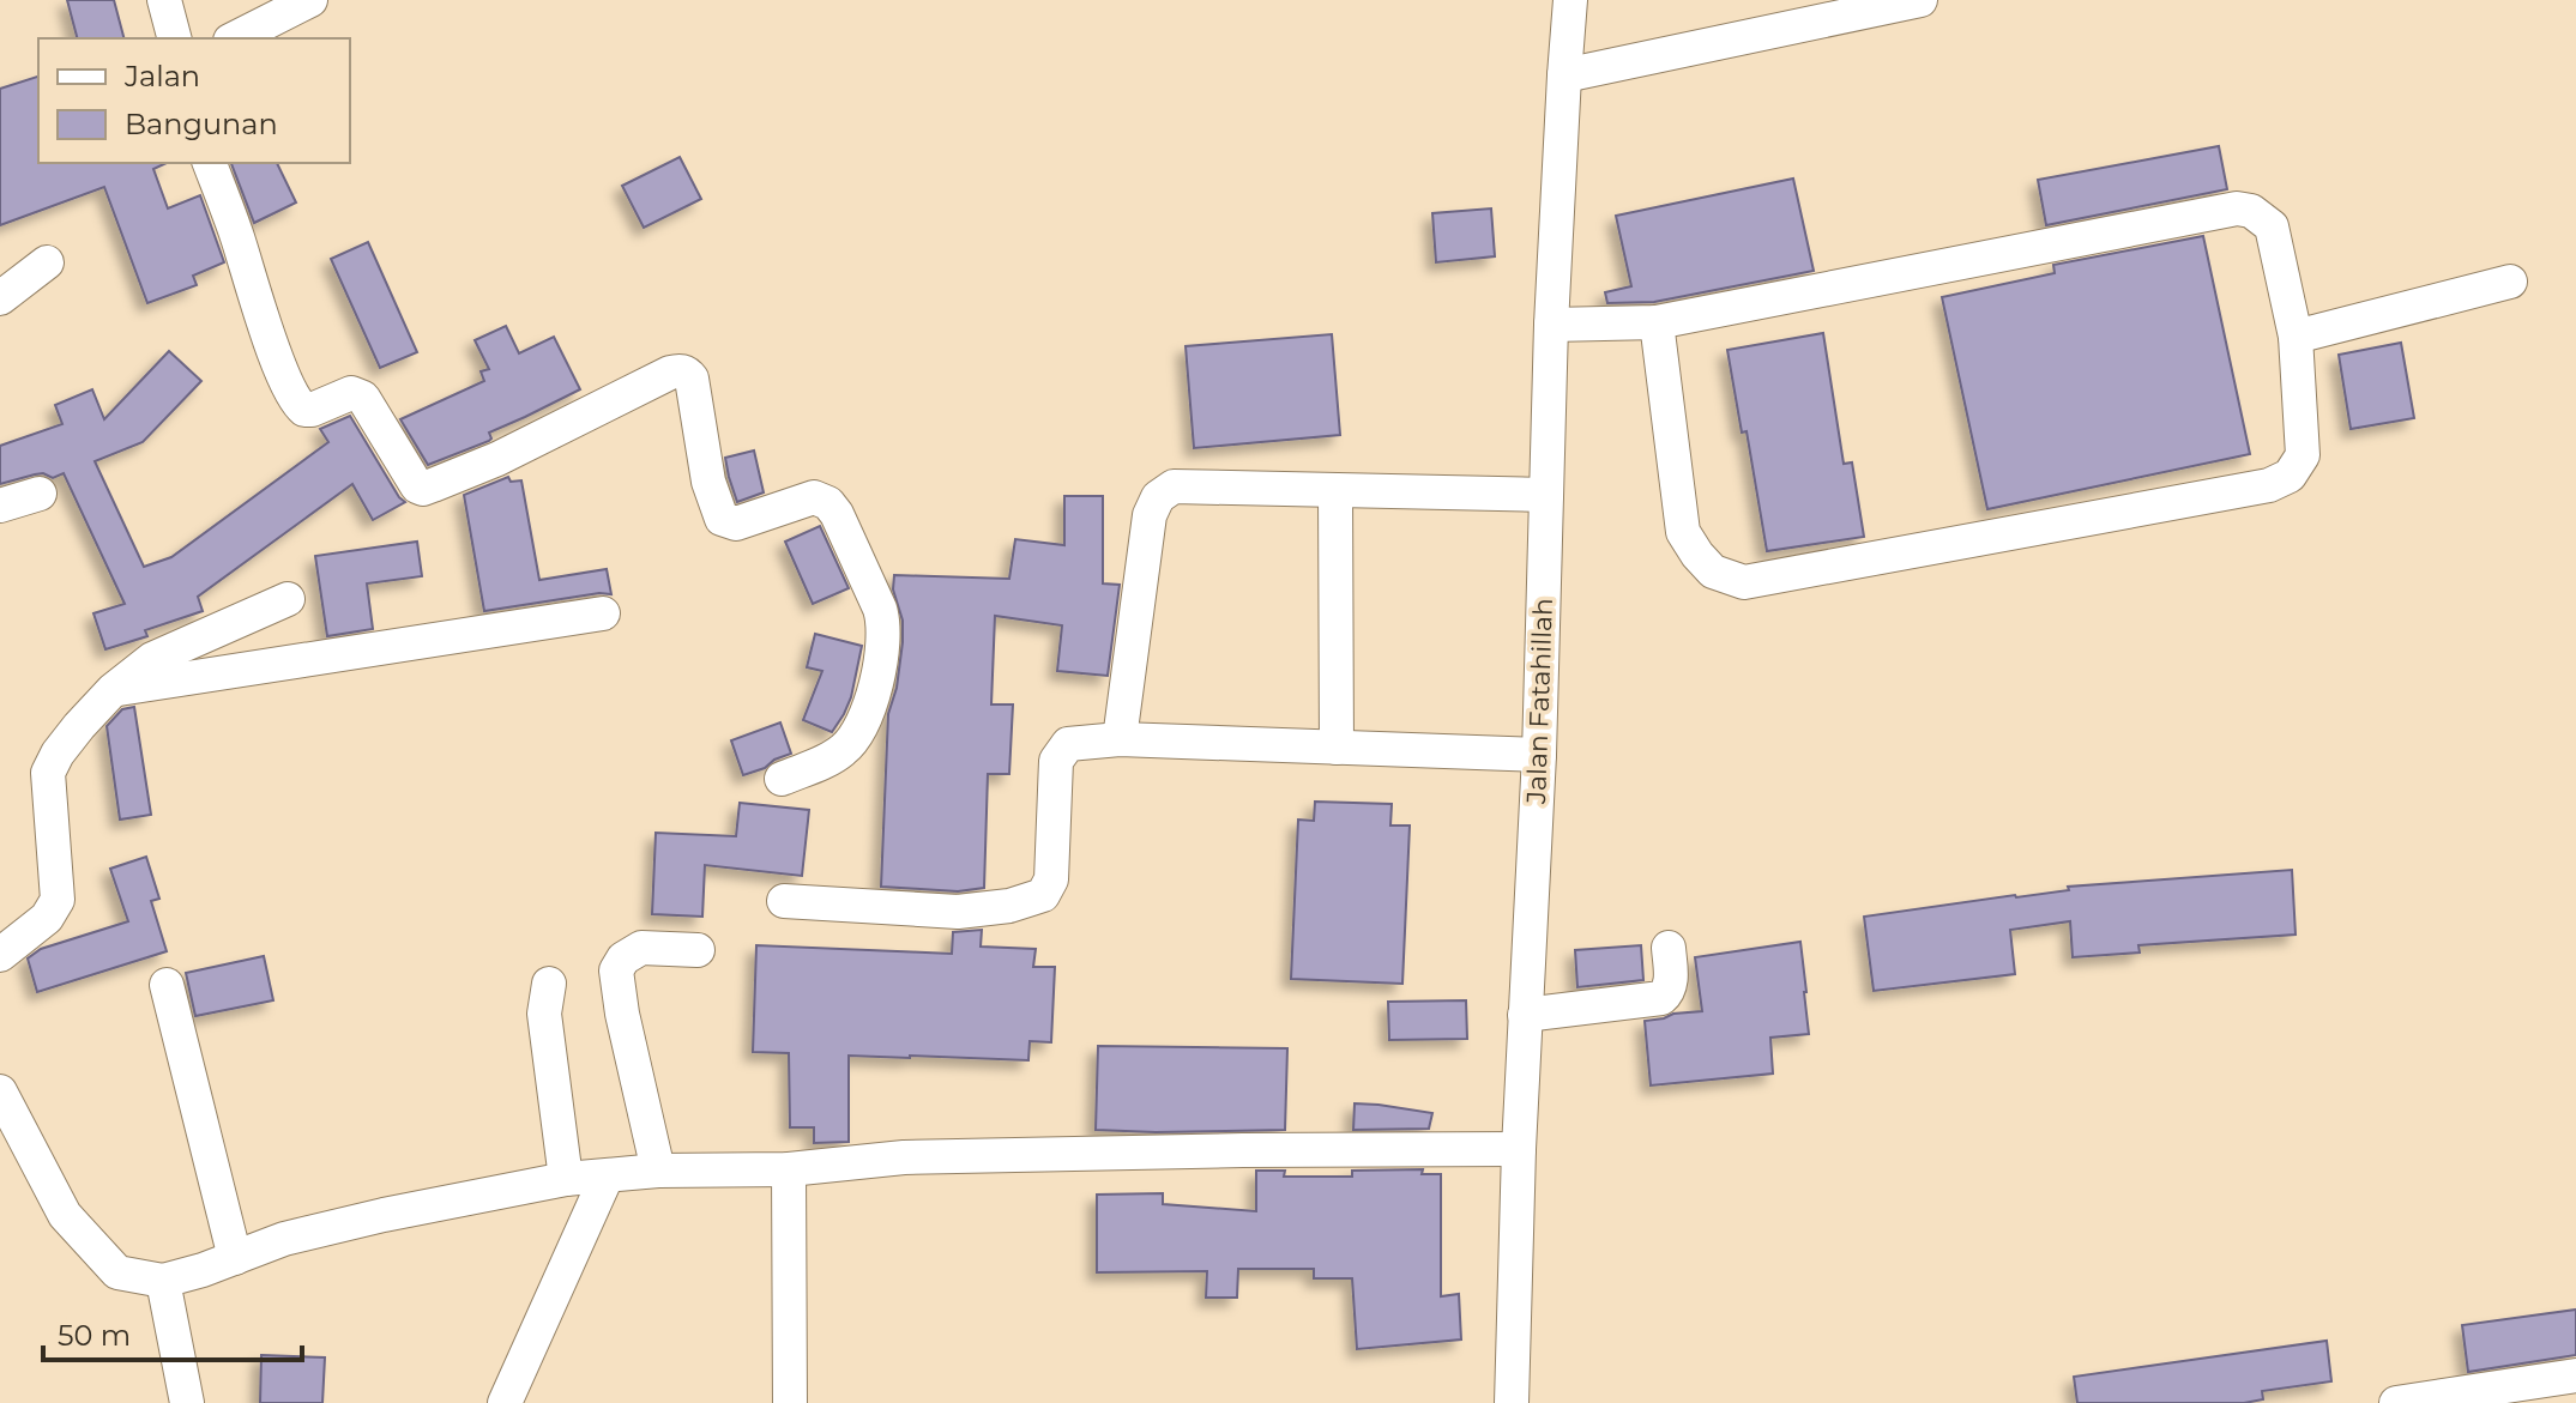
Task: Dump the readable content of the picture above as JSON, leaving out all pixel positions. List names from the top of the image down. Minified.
{"streets":{"street":["Jalan Fatahillah"]},"legend":["Jalan","Bangunan"],"scale_bar":"50 m"}
